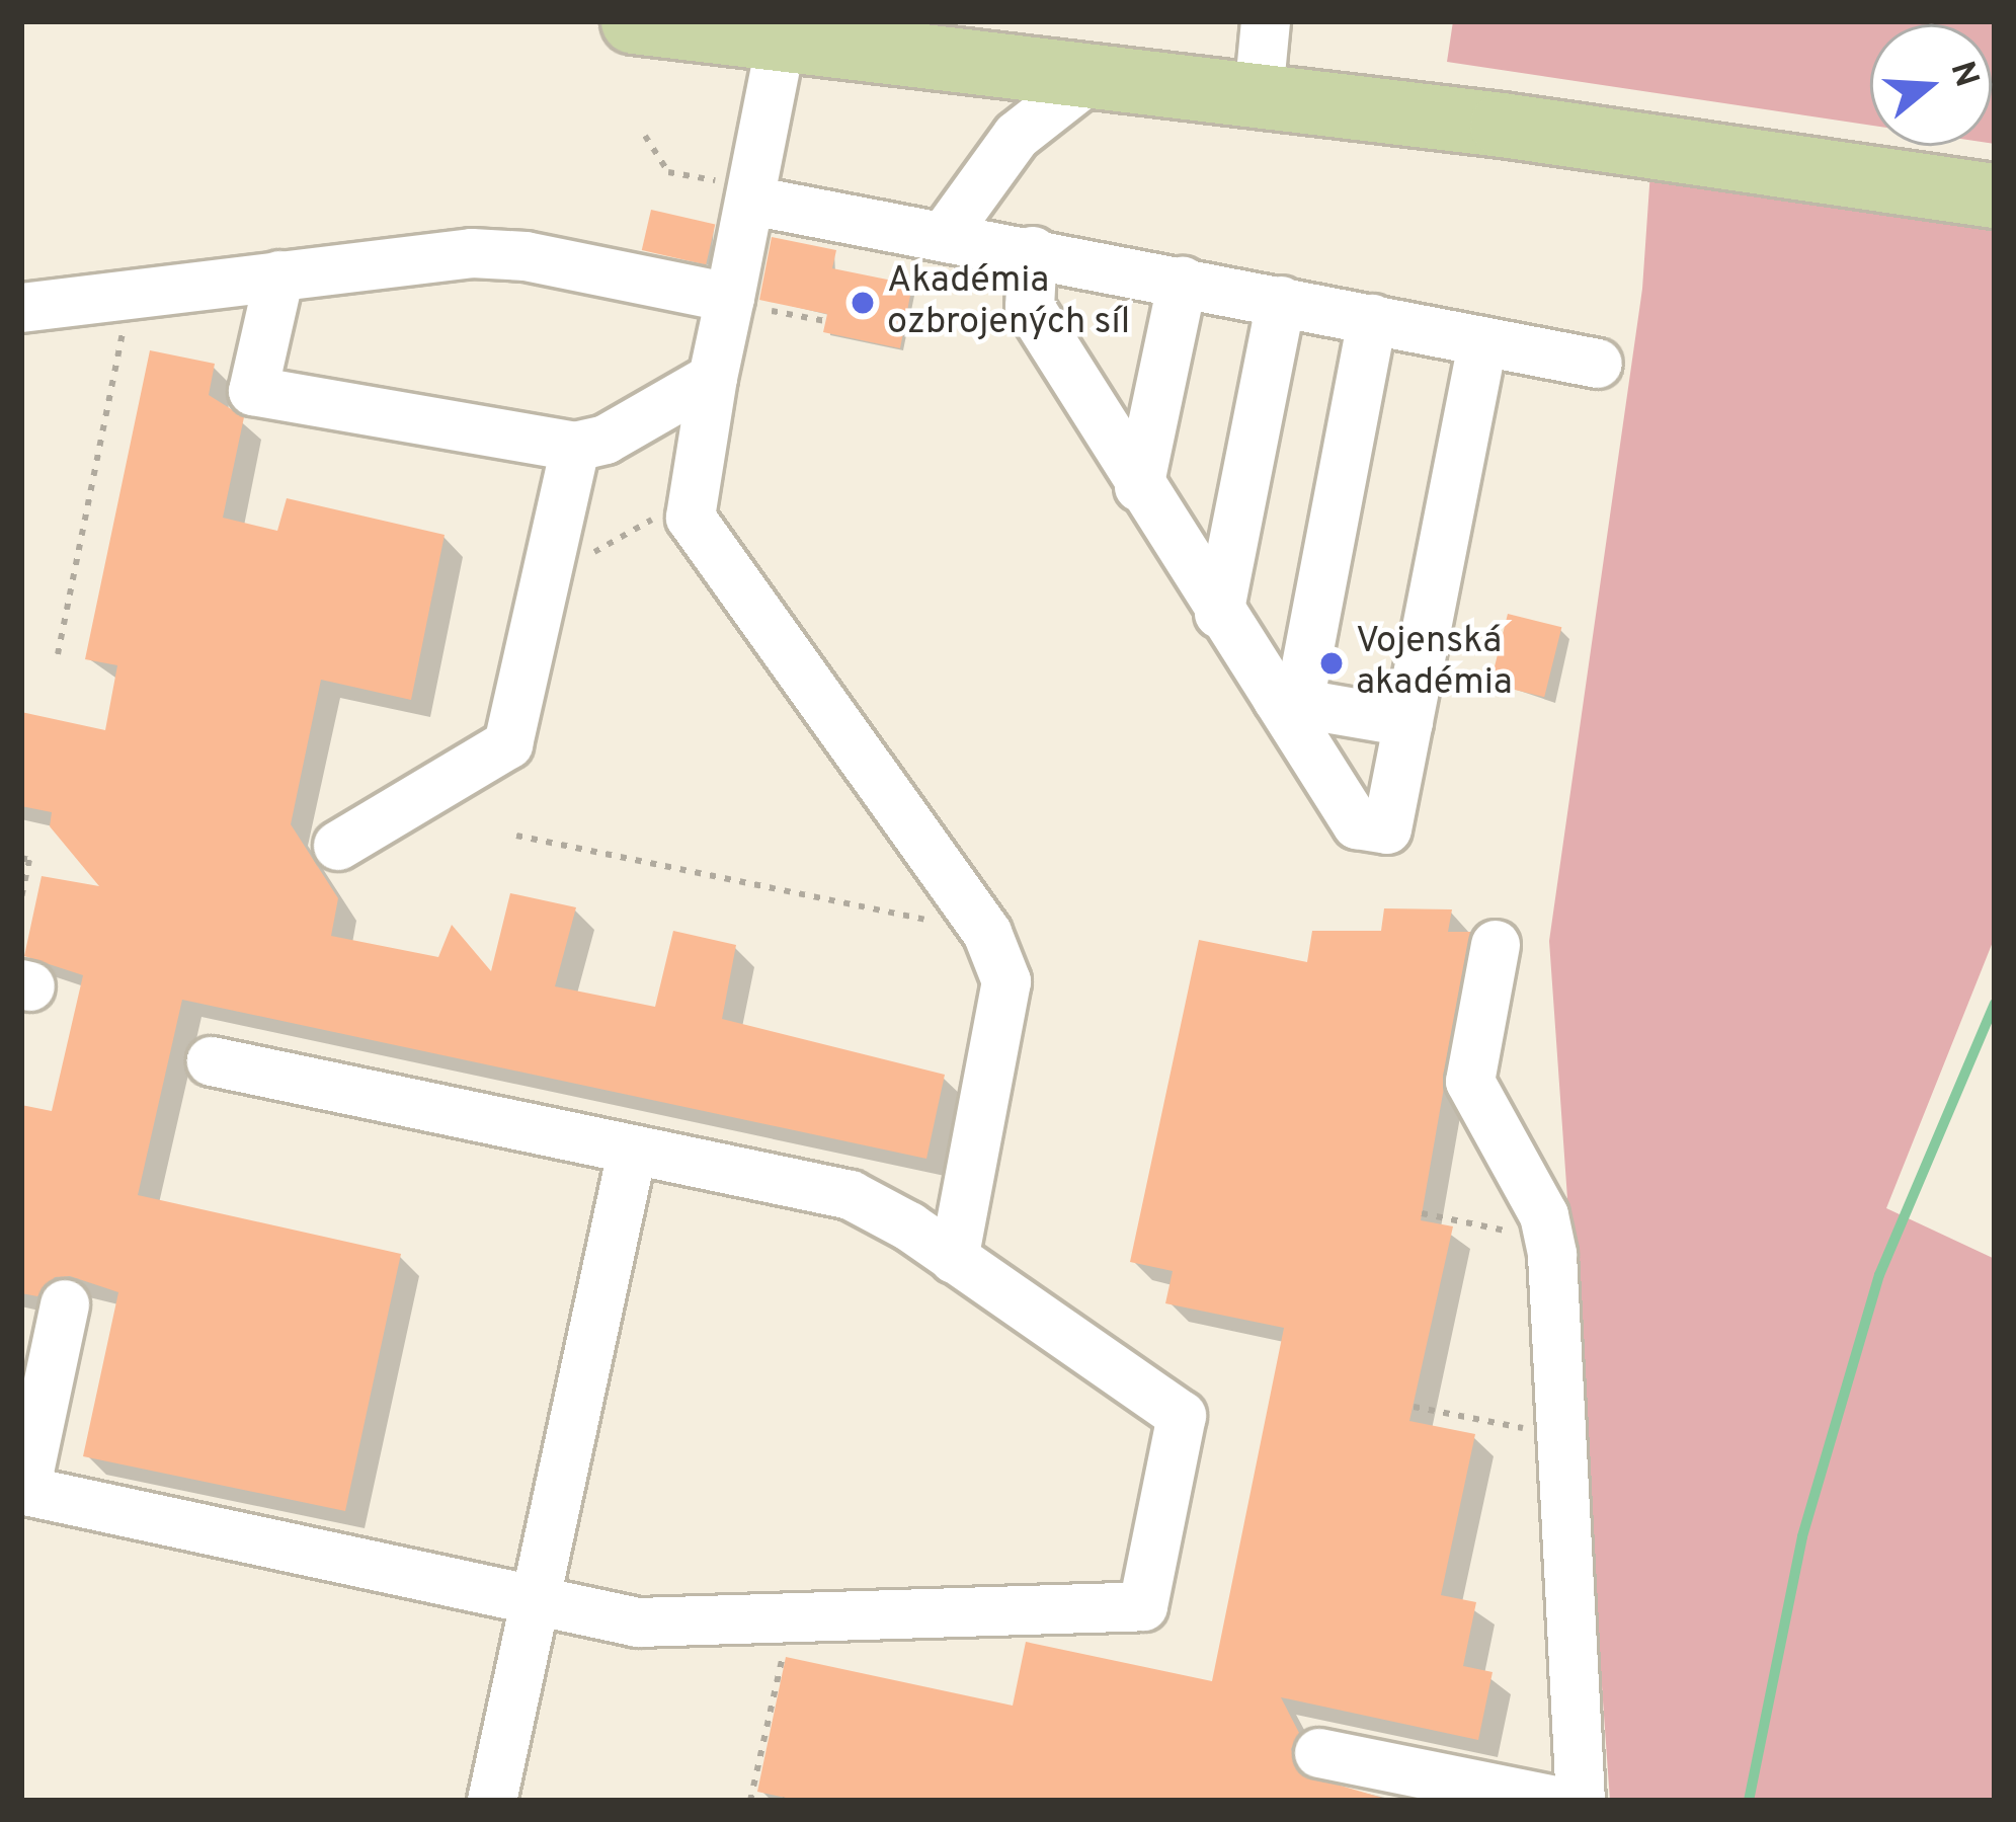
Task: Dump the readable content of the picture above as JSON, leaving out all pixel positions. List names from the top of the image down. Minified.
{"places":["Akadémia ozbrojených síl","Vojenská akadémia"],"north":"right"}
